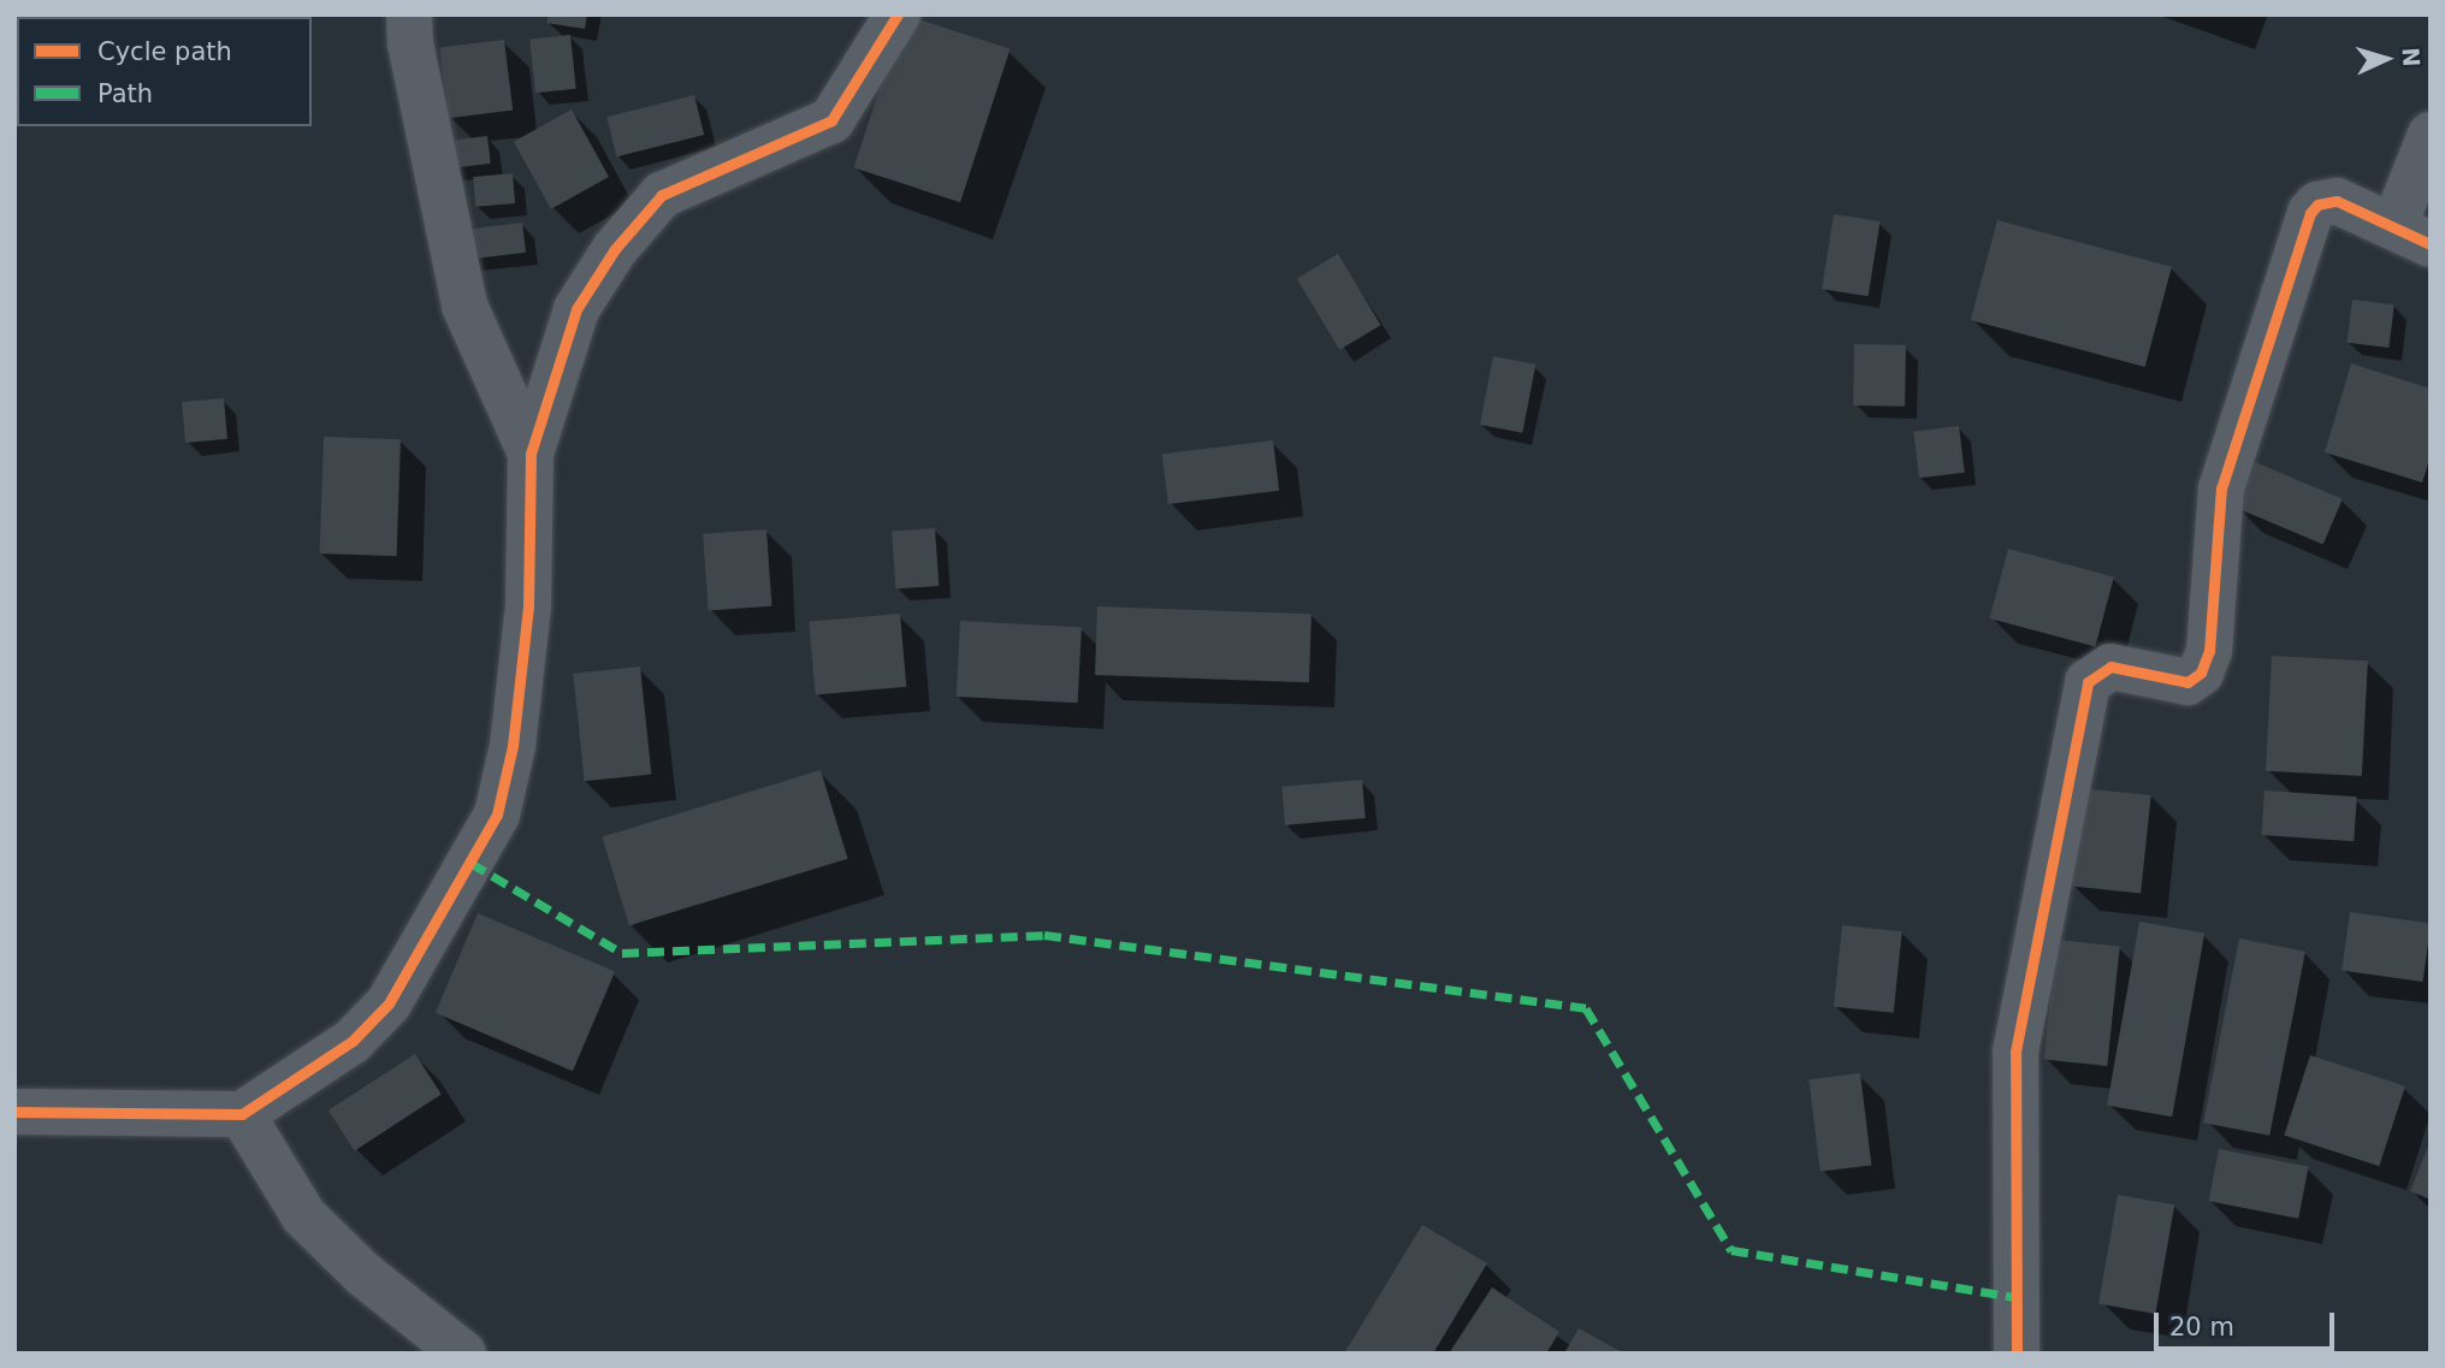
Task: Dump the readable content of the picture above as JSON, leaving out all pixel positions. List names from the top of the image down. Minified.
{"legend":["Cycle path","Path"],"scale_bar":"20 m","north":"right"}
